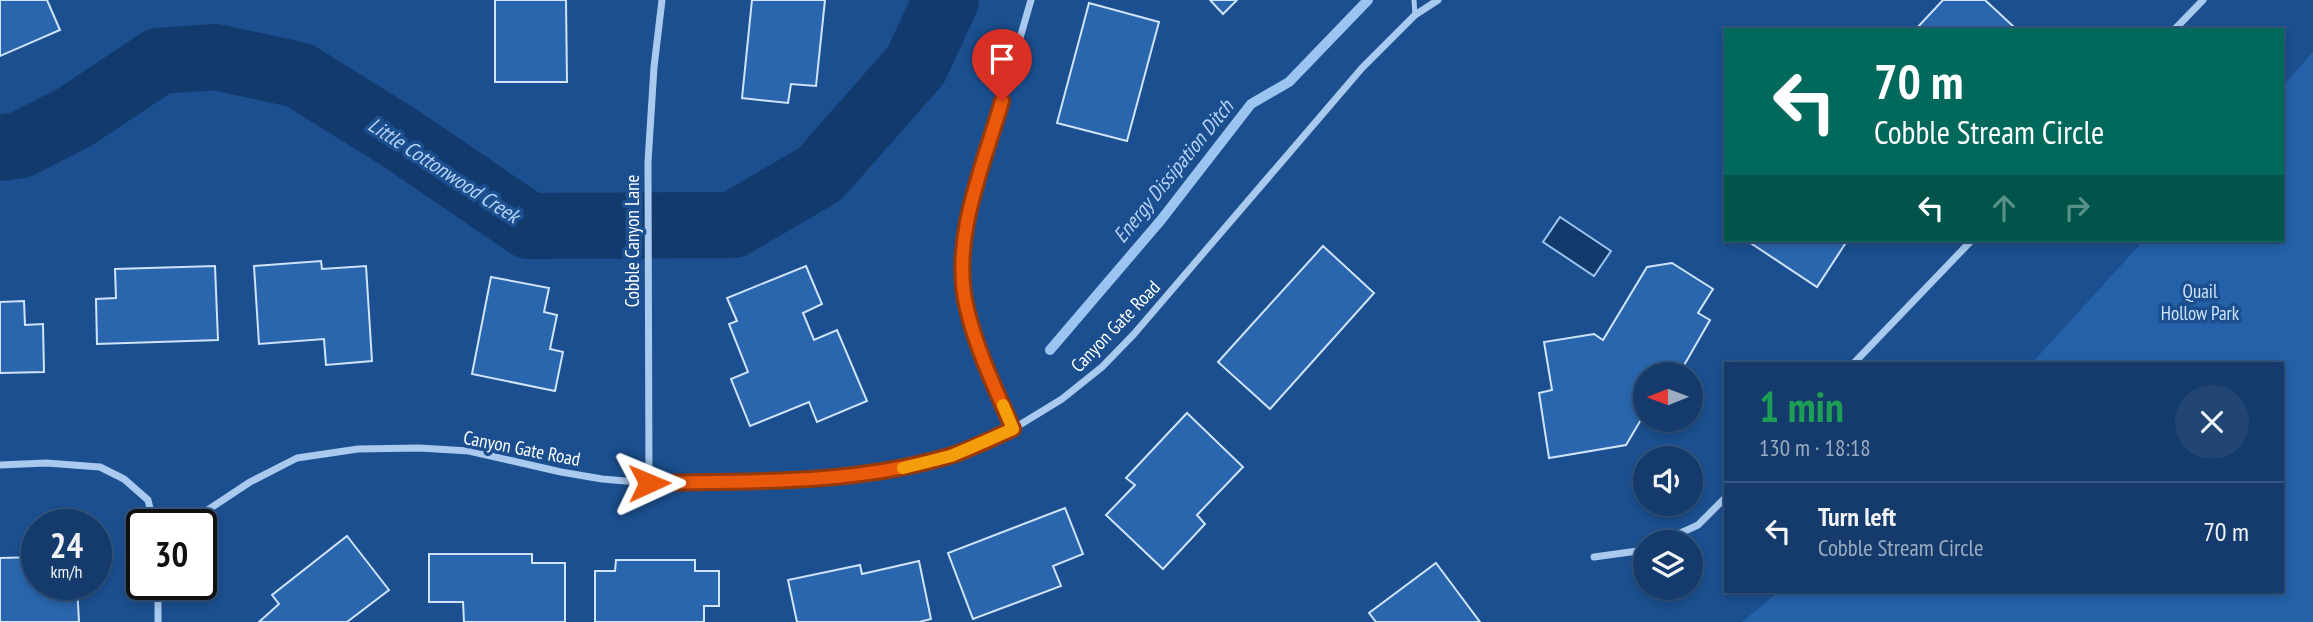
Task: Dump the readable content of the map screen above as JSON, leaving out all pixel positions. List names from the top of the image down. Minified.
{"streets":{"street":["Cobble Canyon Lane","Canyon Gate Road"]},"crossings":[["Cobble Canyon Lane","Canyon Gate Road"]],"water":["Little Cottonwood Creek","Energy Dissipation Ditch"],"parks":["Quail Hollow Park"],"north":"left","page":{"turn":["70 m","Cobble Stream Circle"],"heading":["1 min","130 m · 18:18"],"list":[{"name":"Turn left","note":"Cobble Stream Circle","value":"70 m"}],"speed":"24 km/h","limit":"30"}}
